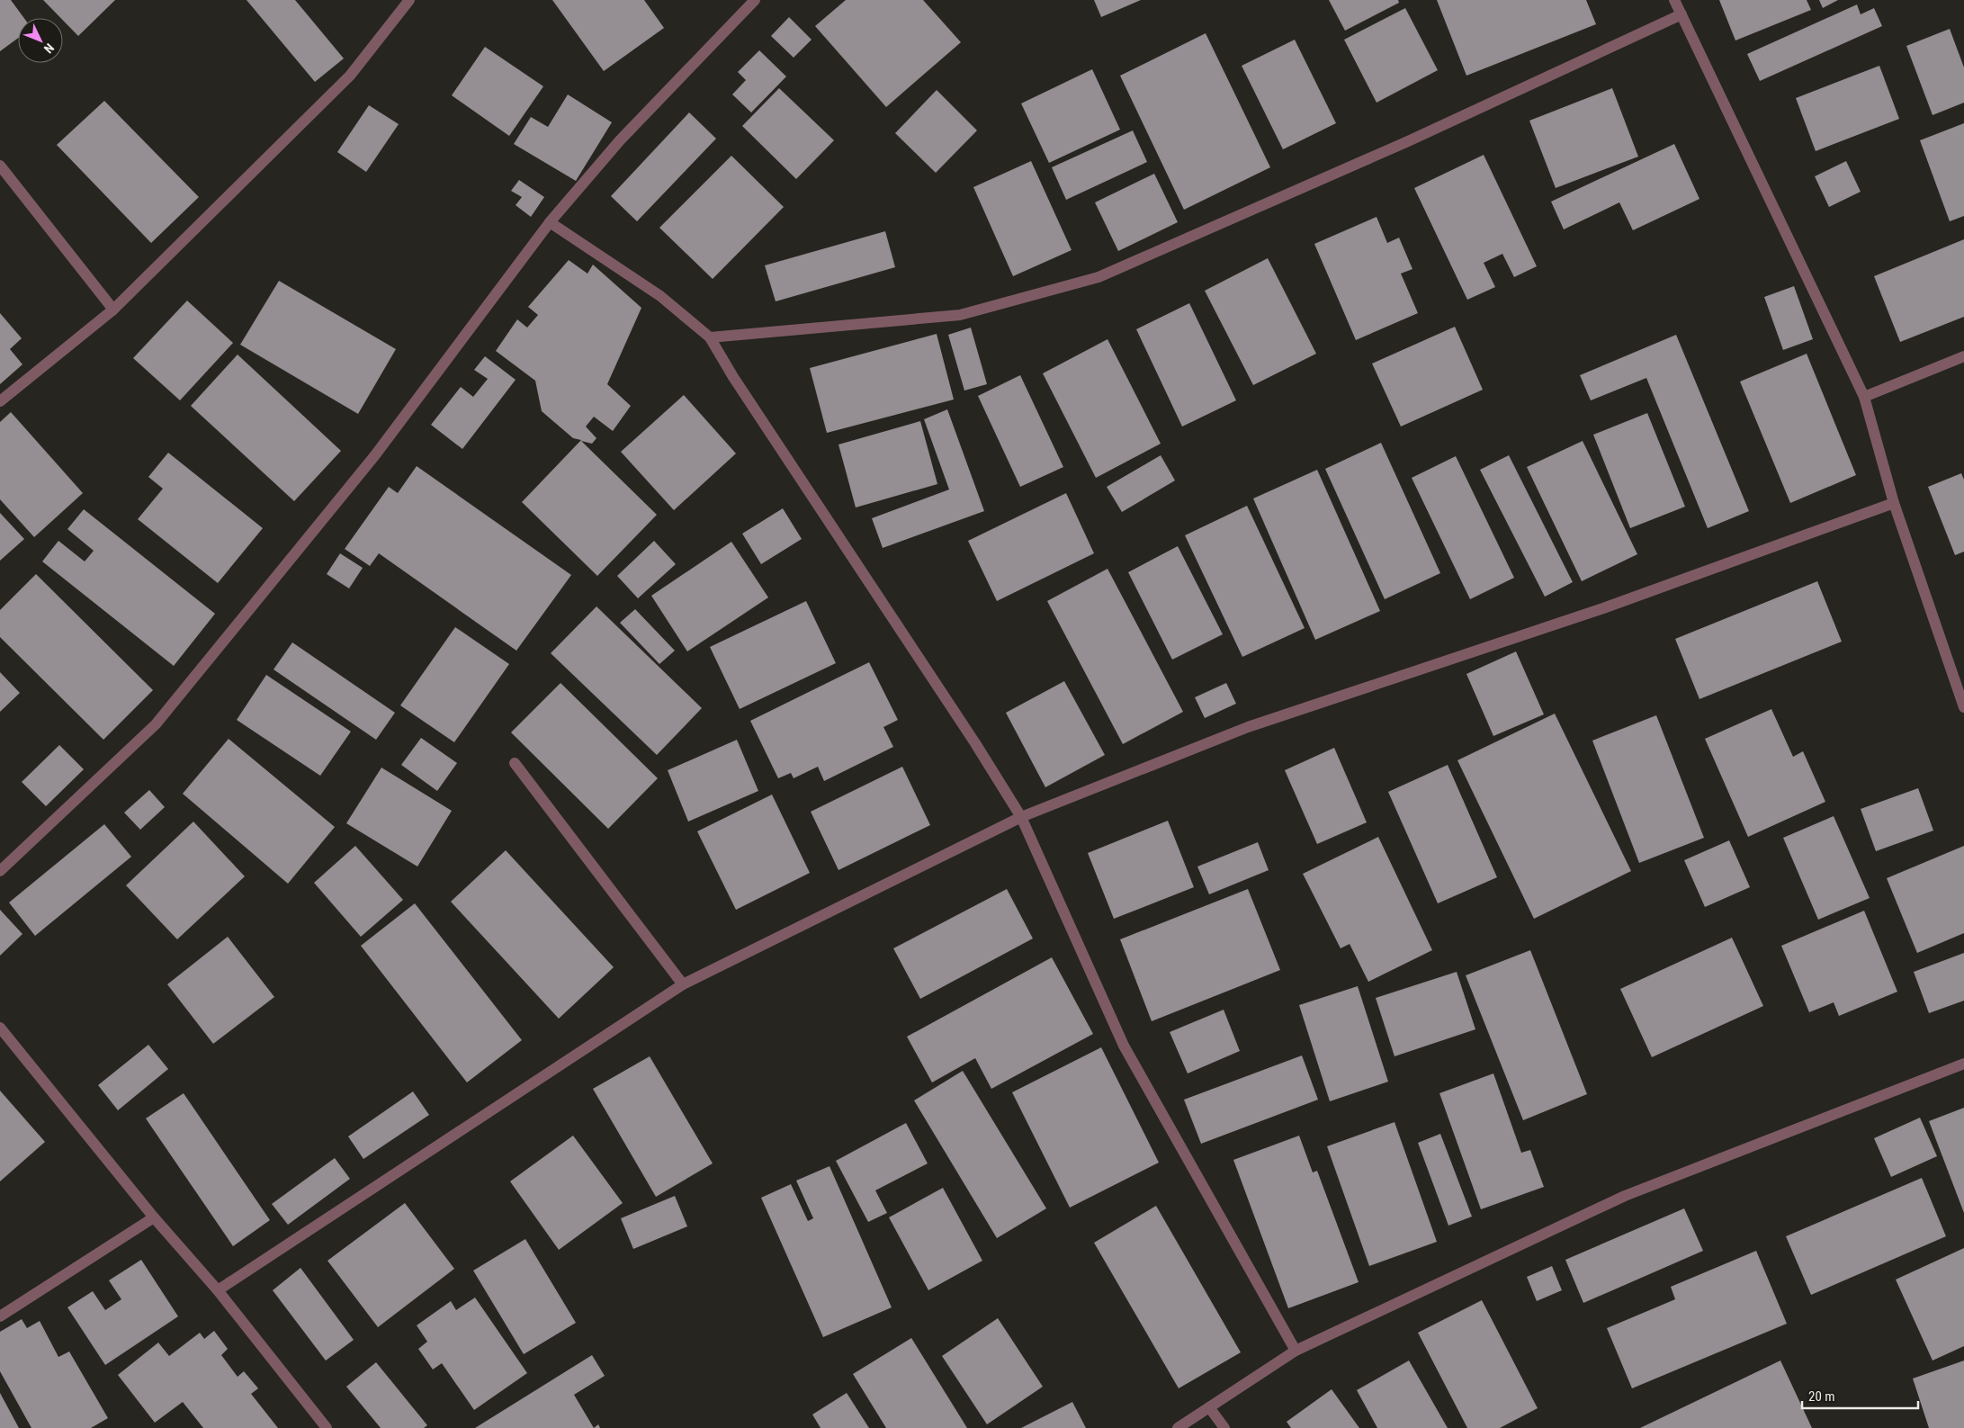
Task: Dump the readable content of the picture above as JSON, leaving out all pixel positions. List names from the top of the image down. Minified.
{"scale_bar":"20 m","north":"bottom right"}
